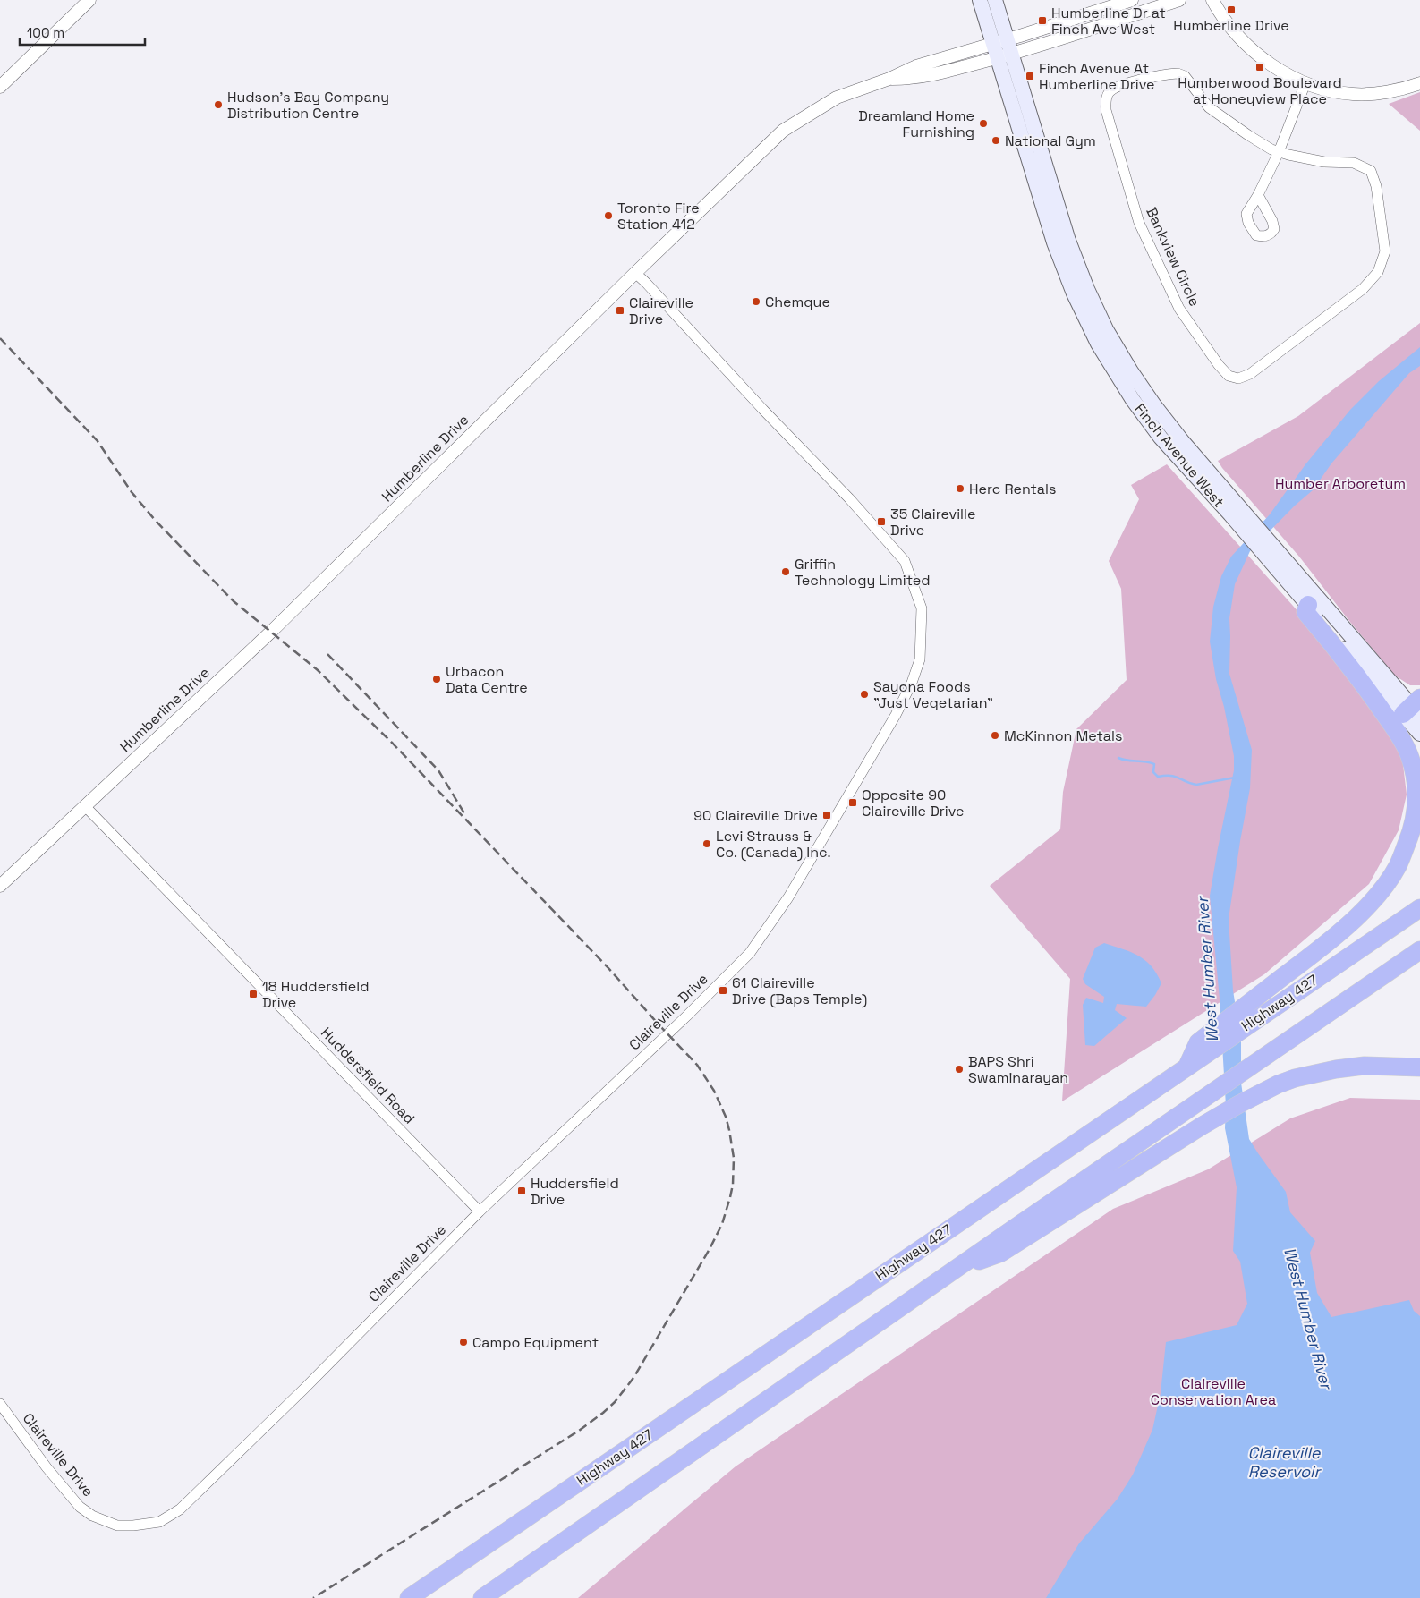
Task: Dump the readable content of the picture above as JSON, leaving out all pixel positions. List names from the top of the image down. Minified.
{"streets":{"highway":["Highway 427"],"main road":["Finch Avenue West"],"street":["Bankview Circle","Humberline Drive","Claireville Drive","Huddersfield Road"]},"crossings":[["Finch Avenue West","Humberline Drive"],["Humberline Drive","Claireville Drive"],["Humberline Drive","Huddersfield Road"],["Claireville Drive","Huddersfield Road"]],"water":["West Humber River","Claireville Reservoir"],"parks":["Humber Arboretum","Claireville Conservation Area"],"places":{"transit":["Humberline Drive","Humberline Dr at Finch Ave West","Humberwood Boulevard at Honeyview Place","Finch Avenue At Humberline Drive","Claireville Drive","35 Claireville Drive","Opposite 90 Claireville Drive","90 Claireville Drive","61 Claireville Drive (Baps Temple)","18 Huddersfield Drive","Huddersfield Drive"],"other":["Hudson's Bay Company Distribution Centre","Dreamland Home Furnishing","National Gym","Toronto Fire Station 412","Chemque","Herc Rentals","Griffin Technology Limited","Urbacon Data Centre","Sayona Foods \"Just Vegetarian\"","McKinnon Metals","Levi Strauss & Co. (Canada) Inc.","BAPS Shri Swaminarayan","Campo Equipment"]},"scale_bar":"100 m"}
